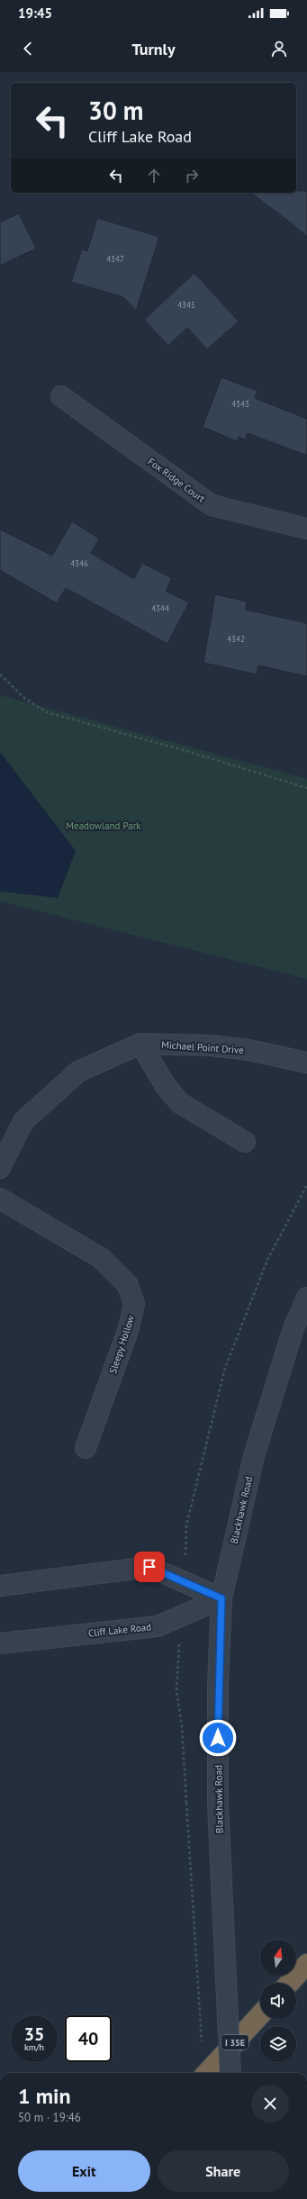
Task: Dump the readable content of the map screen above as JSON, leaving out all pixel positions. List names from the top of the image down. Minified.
{"streets":{"highway":["I 35E"],"street":["Fox Ridge Court","Michael Point Drive","Sleepy Hollow","Blackhawk Road","Cliff Lake Road"]},"crossings":[["Blackhawk Road","Cliff Lake Road"]],"parks":["Meadowland Park"],"house_numbers":["4347","4345","4343","4346","4344","4342"],"north":"top","page":{"status":"19:45","header":"Turnly","turn":["30 m","Cliff Lake Road"],"speed":"35 km/h","limit":"40","heading":["1 min","50 m · 19:46"],"buttons":["Exit","Share"]}}
